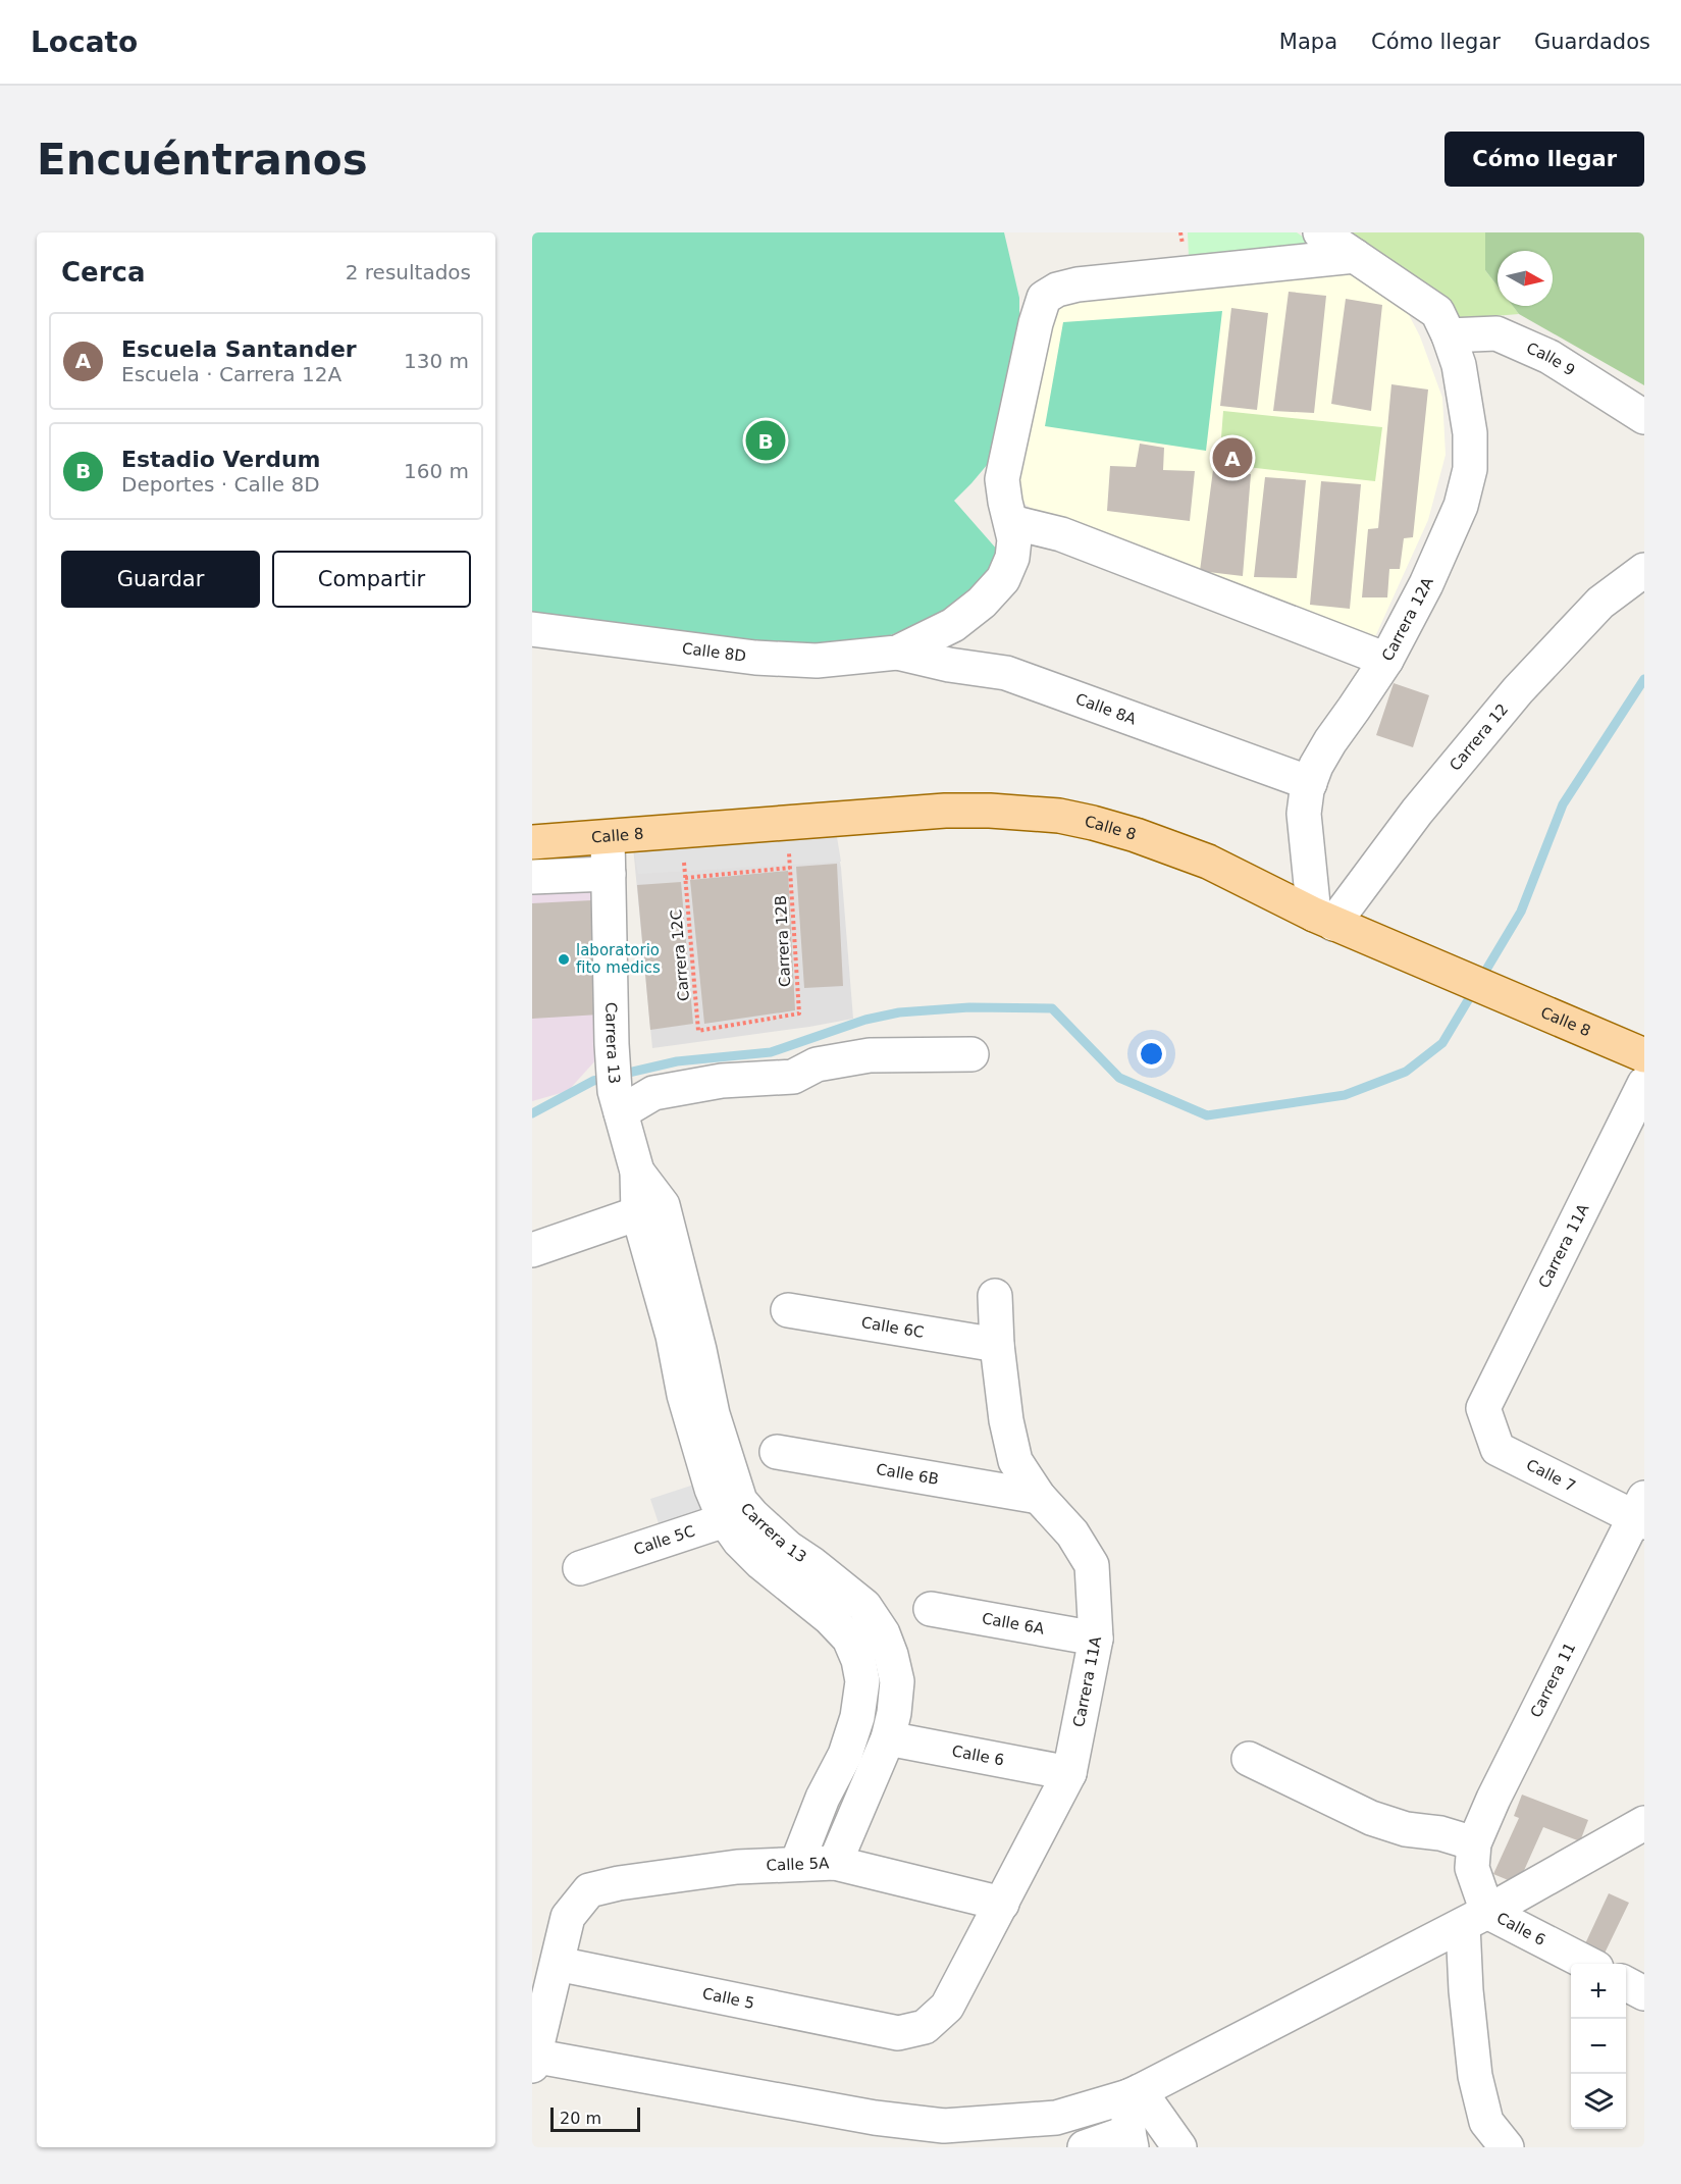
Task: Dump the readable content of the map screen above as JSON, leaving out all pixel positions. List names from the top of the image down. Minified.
{"streets":{"main road":["Calle 8"],"street":["Calle 9","Carrera 12A","Calle 8D","Calle 8A","Carrera 12","Carrera 13","Carrera 11A","Calle 6C","Calle 6B","Calle 7","Calle 5C","Calle 6A","Carrera 11","Calle 6","Calle 5A","Calle 5"],"path":["Carrera 12B","Carrera 12C"]},"crossings":[["Calle 9","Carrera 12A"],["Carrera 12A","Calle 8A"],["Carrera 12A","Carrera 12"],["Carrera 12A","Calle 8"],["Calle 8D","Calle 8A"],["Carrera 12","Calle 8"],["Calle 8","Carrera 13"],["Calle 8","Carrera 11A"],["Carrera 12B","Carrera 12C"],["Carrera 13","Calle 5C"],["Carrera 13","Calle 6"],["Carrera 13","Calle 5A"],["Carrera 11A","Calle 6C"],["Carrera 11A","Calle 6B"],["Carrera 11A","Calle 7"],["Carrera 11A","Calle 6A"],["Carrera 11A","Calle 6"],["Carrera 11A","Calle 5A"],["Carrera 11A","Calle 5"],["Calle 7","Carrera 11"],["Carrera 11","Calle 6"],["Calle 5A","Calle 5"]],"places":["laboratorio fito medics"],"scale_bar":"20 m","north":"right","page":{"header":"Locato","nav":["Mapa","Cómo llegar","Guardados"],"buttons":["Cómo llegar",["Guardar","Compartir"]],"title":"Encuéntranos","heading":["Cerca","2 resultados"],"list":[{"mark":"A","name":"Escuela Santander","note":"Escuela · Carrera 12A","value":"130 m"},{"mark":"B","name":"Estadio Verdum","note":"Deportes · Calle 8D","value":"160 m"}],"pins":["B","A"],"map_buttons":["+","−"],"scale":"20 m"}}
